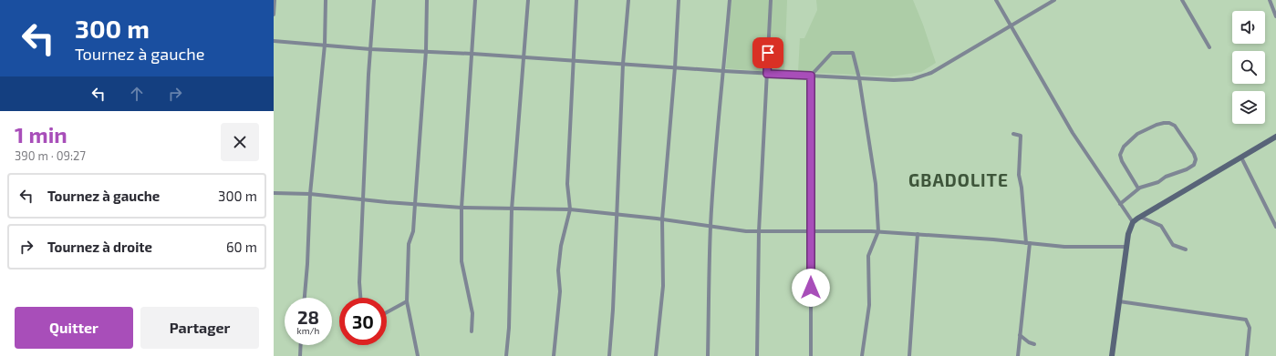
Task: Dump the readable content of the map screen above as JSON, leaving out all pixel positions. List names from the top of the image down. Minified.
{"districts":["GBADOLITE"],"page":{"turn":["300 m","Tournez à gauche"],"heading":["1 min","390 m · 09:27"],"list":[{"name":"Tournez à gauche","value":"300 m"},{"name":"Tournez à droite","value":"60 m"}],"speed":"28 km/h","limit":"30","buttons":["Quitter","Partager"]}}
